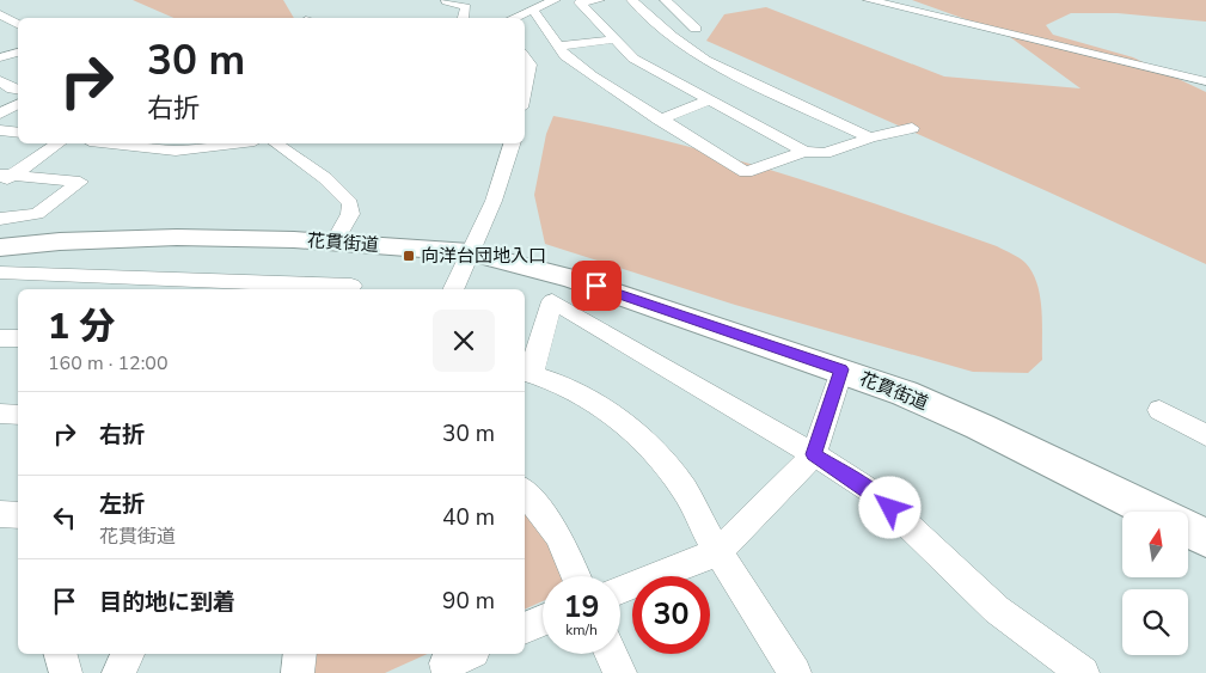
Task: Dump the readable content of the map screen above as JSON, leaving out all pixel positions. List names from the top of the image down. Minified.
{"streets":{"highway":["花貫街道"]},"places":{"transit":["向洋台団地入口"]},"north":"top","page":{"turn":["30 m","右折"],"heading":["1 分","160 m · 12:00"],"list":[{"name":"右折","value":"30 m"},{"name":"左折","note":"花貫街道","value":"40 m"},{"name":"目的地に到着","value":"90 m"}],"speed":"19 km/h","limit":"30"}}
